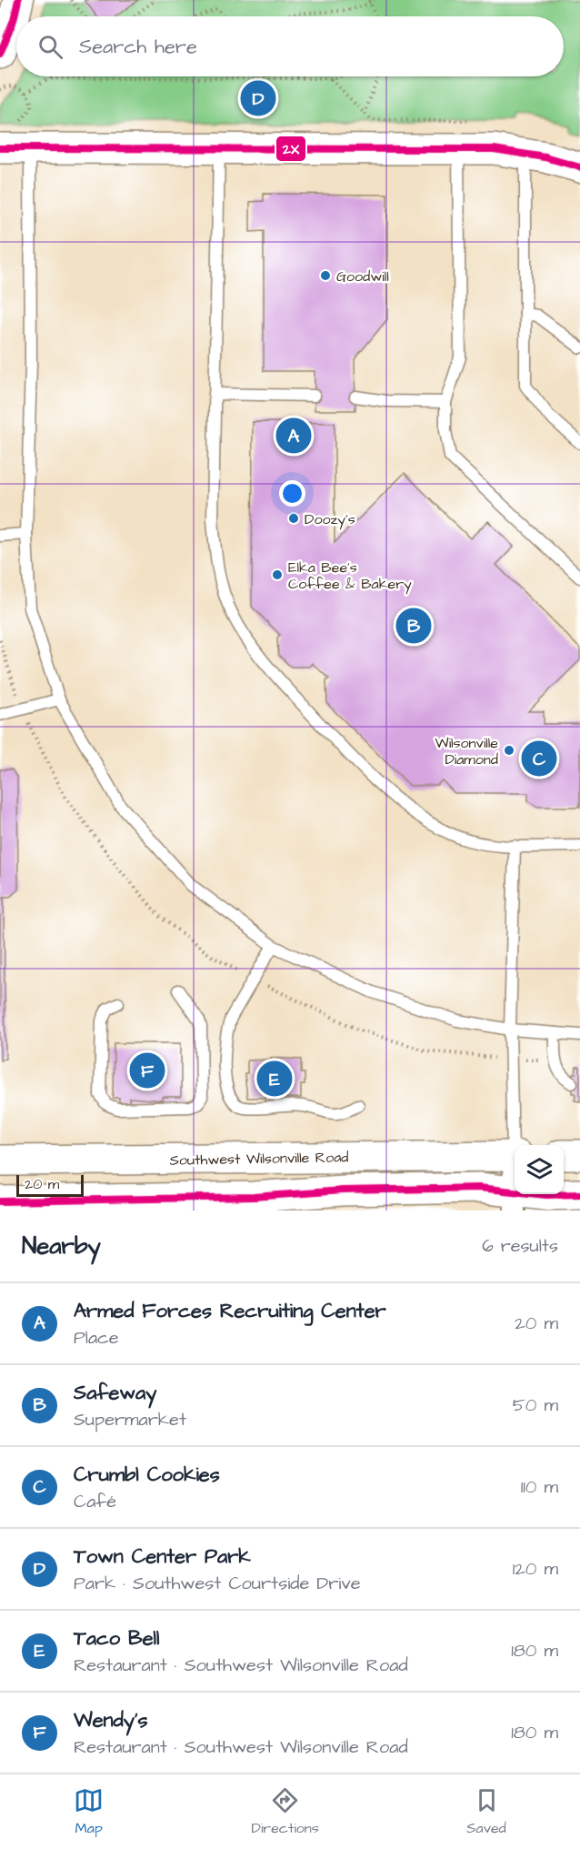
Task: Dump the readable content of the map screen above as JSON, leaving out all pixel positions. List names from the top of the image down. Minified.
{"streets":{"main road":["Southwest Wilsonville Road"]},"places":["Goodwill","Doozy's","Elka Bee's Coffee & Bakery","Wilsonville Diamond"],"lines":["transit line 2X"],"scale_bar":"20 m","page":{"search":"Search here","pins":["D","A","B","C","F","E"],"scale":"20 m","heading":["Nearby","6 results"],"list":[{"mark":"A","name":"Armed Forces Recruiting Center","note":"Place","value":"20 m"},{"mark":"B","name":"Safeway","note":"Supermarket","value":"50 m"},{"mark":"C","name":"Crumbl Cookies","note":"Café","value":"110 m"},{"mark":"D","name":"Town Center Park","note":"Park · Southwest Courtside Drive","value":"120 m"},{"mark":"E","name":"Taco Bell","note":"Restaurant · Southwest Wilsonville Road","value":"180 m"},{"mark":"F","name":"Wendy's","note":"Restaurant · Southwest Wilsonville Road","value":"180 m"}],"nav":["Map","Directions","Saved"]}}
